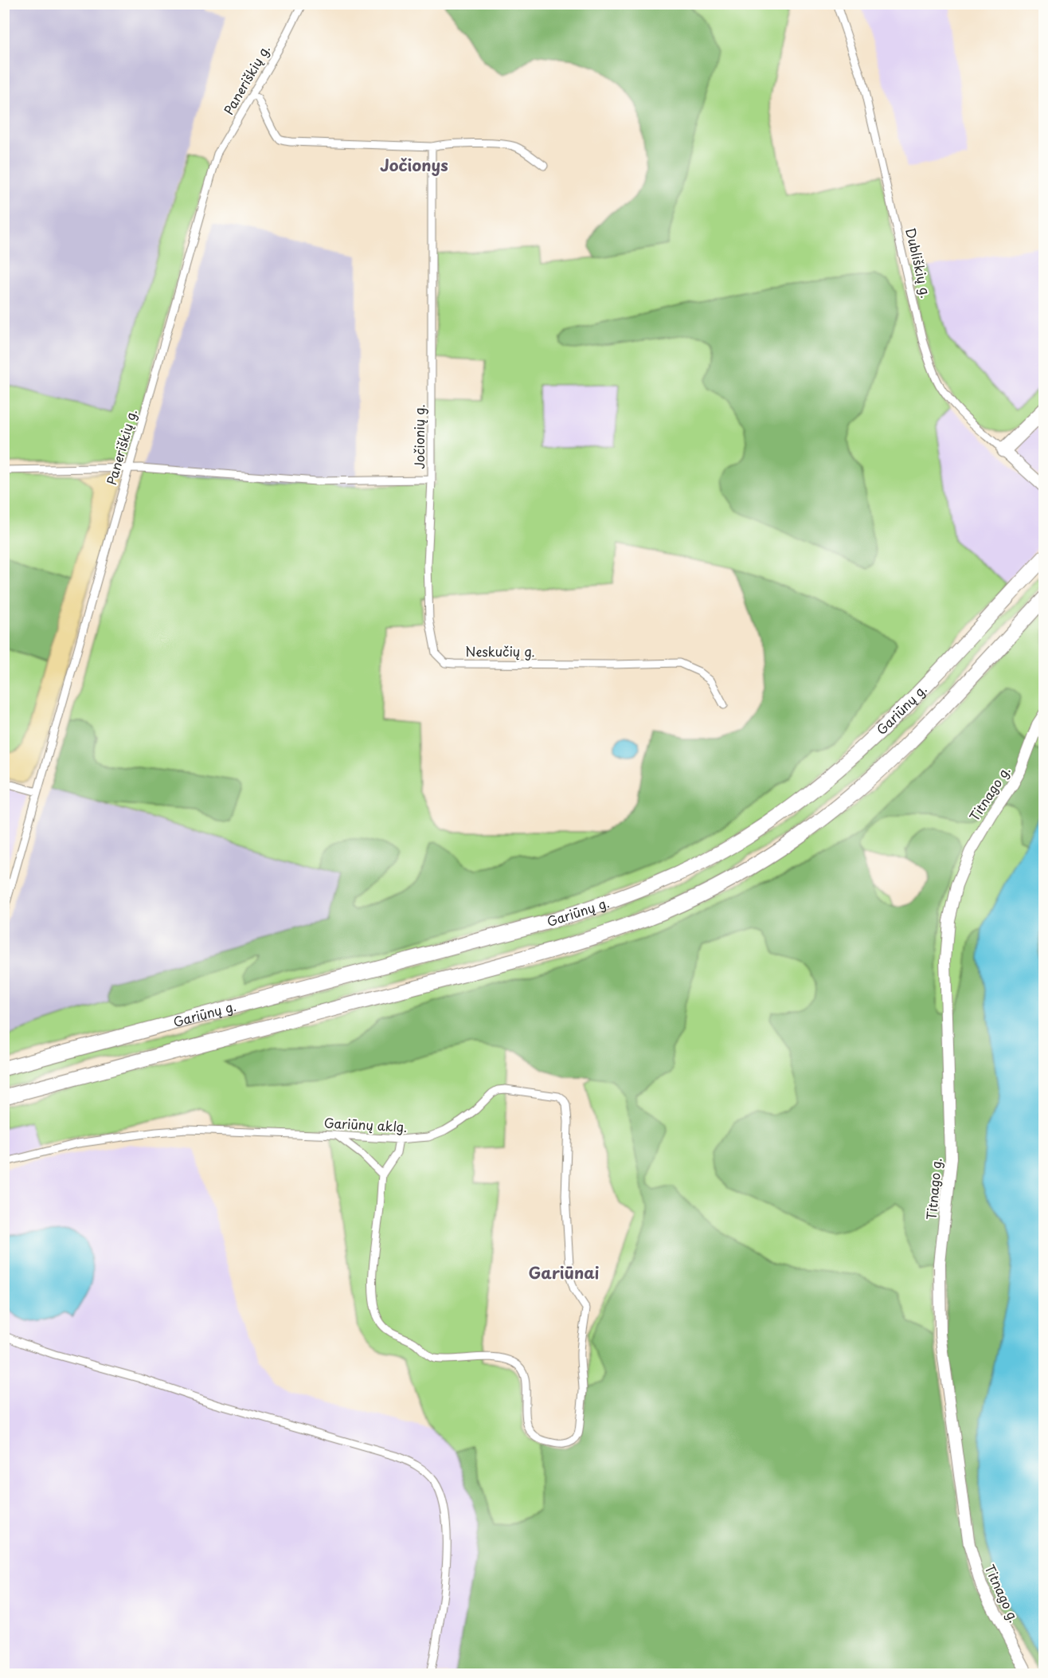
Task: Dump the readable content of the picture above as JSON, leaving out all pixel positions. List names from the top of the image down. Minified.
{"streets":{"highway":["Gariūnų g."],"street":["Paneriškių g.","Dubliškių g.","Jočionių g.","Neskučių g.","Titnago g.","Gariūnų aklg."]},"crossings":[["Paneriškių g.","Jočionių g."],["Jočionių g.","Neskučių g."]],"districts":["Jočionys","Gariūnai"]}
